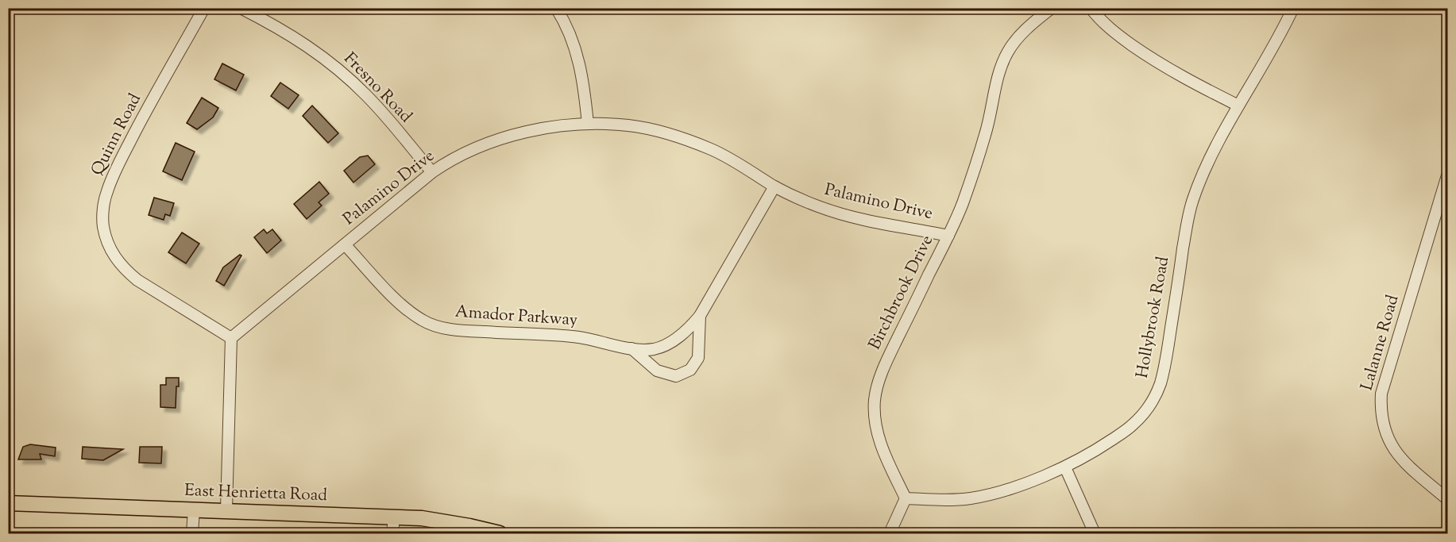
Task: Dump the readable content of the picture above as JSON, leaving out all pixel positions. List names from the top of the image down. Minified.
{"streets":{"main road":["East Henrietta Road"],"street":["Fresno Road","Quinn Road","Palamino Drive","Birchbrook Drive","Amador Parkway","Hollybrook Road","Lalanne Road"]},"crossings":[["Fresno Road","Palamino Drive"],["Quinn Road","Palamino Drive"],["Palamino Drive","Birchbrook Drive"],["Palamino Drive","Amador Parkway"],["Birchbrook Drive","Hollybrook Road"]]}
